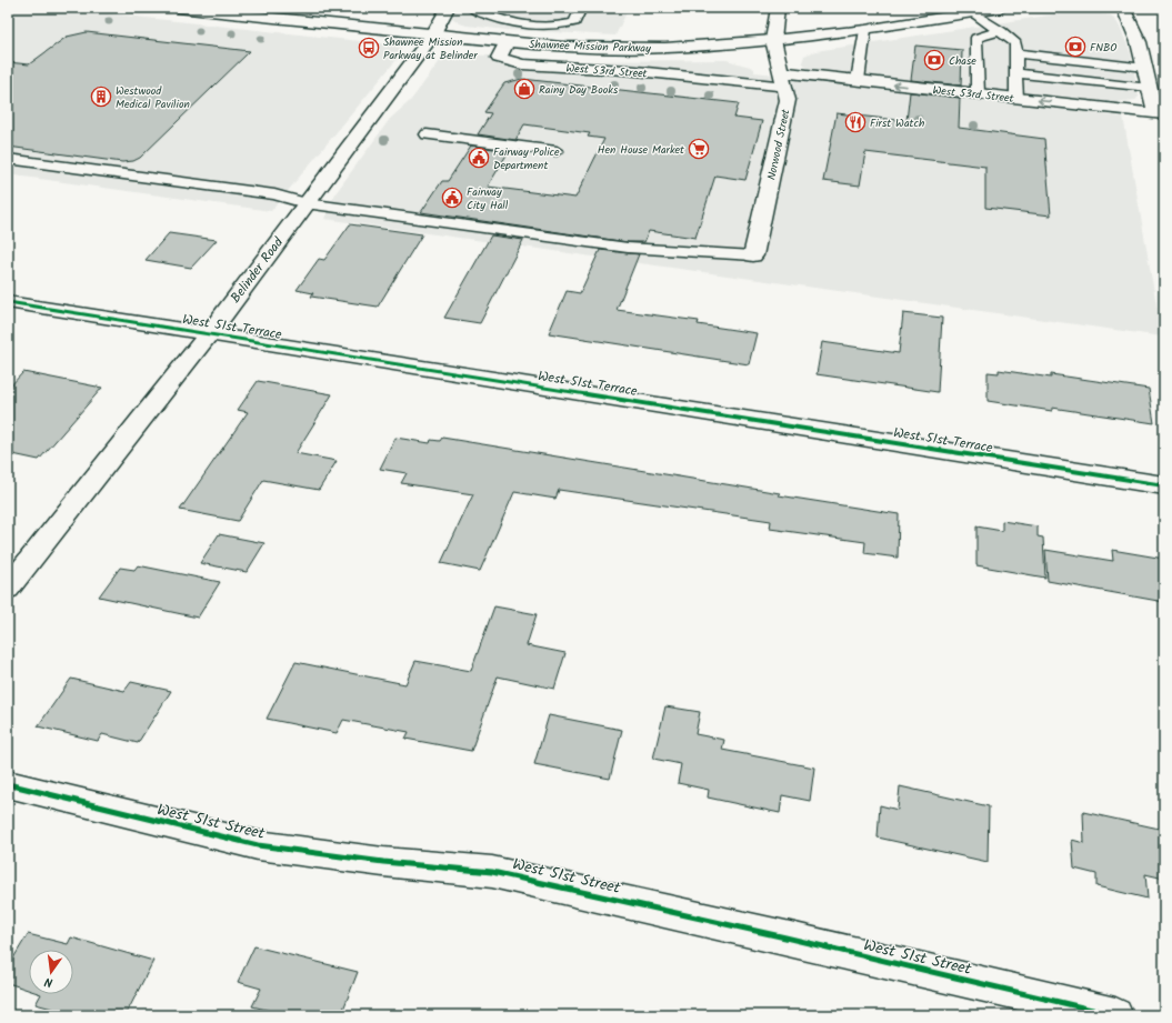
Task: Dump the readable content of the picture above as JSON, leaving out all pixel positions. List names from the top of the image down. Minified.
{"streets":{"main road":["Shawnee Mission Parkway","West 53rd Street","Norwood Street","Belinder Road","West 51st Terrace","West 51st Street"]},"crossings":[["Shawnee Mission Parkway","West 53rd Street"],["Shawnee Mission Parkway","Norwood Street"],["Shawnee Mission Parkway","Belinder Road"],["West 53rd Street","Norwood Street"],["Belinder Road","West 51st Terrace"]],"one_way":["West 53rd Street"],"places":{"bank":["FNBO","Chase"],"bus stop":["Shawnee Mission Parkway at Belinder"],"shop":["Rainy Day Books"],"building":["Westwood Medical Pavilion"],"restaurant":["First Watch"],"supermarket":["Hen House Market"],"public building":["Fairway Police Department","Fairway City Hall"]},"north":"bottom"}
